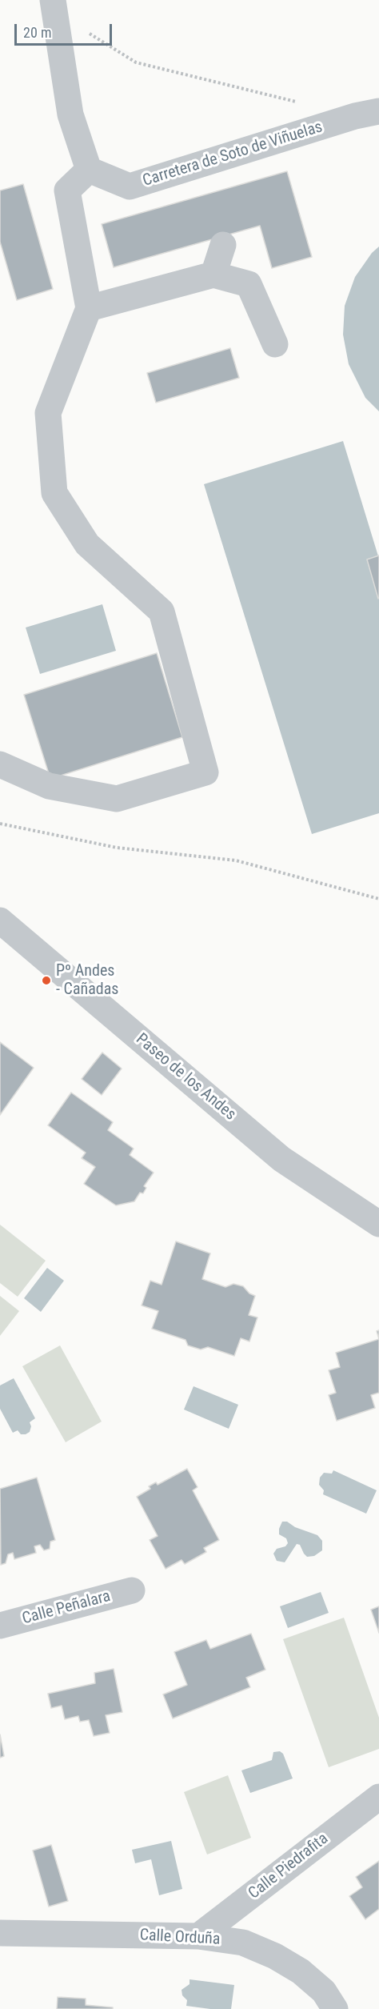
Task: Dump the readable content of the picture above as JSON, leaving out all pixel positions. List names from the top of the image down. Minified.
{"streets":{"street":["Carretera de Soto de Viñuelas","Paseo de los Andes","Calle Peñalara","Calle Piedrafita","Calle Orduña"]},"crossings":[["Calle Piedrafita","Calle Orduña"]],"places":["Pº Andes - Cañadas"],"scale_bar":"20 m"}
